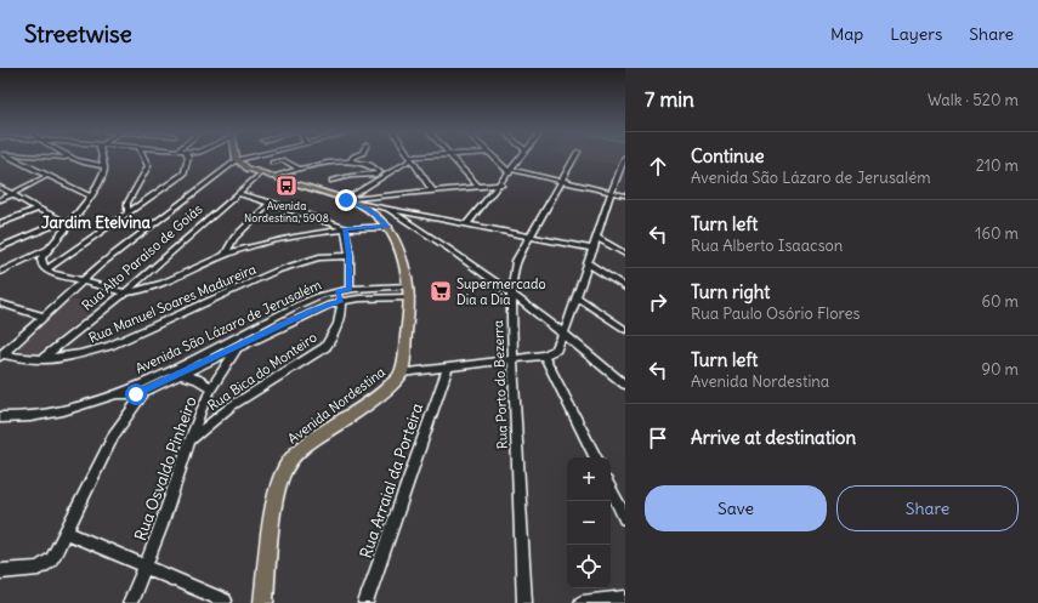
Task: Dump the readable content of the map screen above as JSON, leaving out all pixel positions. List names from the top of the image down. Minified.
{"streets":{"main road":["Avenida Nordestina"],"street":["Rua Alto Paraíso de Goiás","Rua Manuel Soares Madureira","Avenida São Lázaro de Jerusalém","Rua Bica do Monteiro","Rua Porto do Bezerra","Rua Osvaldo Pinheiro","Rua Arraial da Porteira"]},"crossings":[["Rua Alto Paraíso de Goiás","Rua Manuel Soares Madureira"],["Rua Alto Paraíso de Goiás","Avenida Nordestina"],["Avenida São Lázaro de Jerusalém","Rua Bica do Monteiro"],["Avenida São Lázaro de Jerusalém","Avenida Nordestina"],["Avenida São Lázaro de Jerusalém","Rua Osvaldo Pinheiro"],["Rua Bica do Monteiro","Rua Osvaldo Pinheiro"]],"districts":["Jardim Etelvina"],"places":{"bus stop":["Avenida Nordestina, 5908"],"supermarket":["Supermercado Dia a Dia"]},"page":{"header":"Streetwise","nav":["Map","Layers","Share"],"heading":["7 min","Walk · 520 m"],"list":[["Continue","Avenida São Lázaro de Jerusalém","210 m"],["Turn left","Rua Alberto Isaacson","160 m"],["Turn right","Rua Paulo Osório Flores","60 m"],["Turn left","Avenida Nordestina","90 m"],"Arrive at destination"],"map_buttons":["+","−"],"buttons":["Save","Share"]}}
